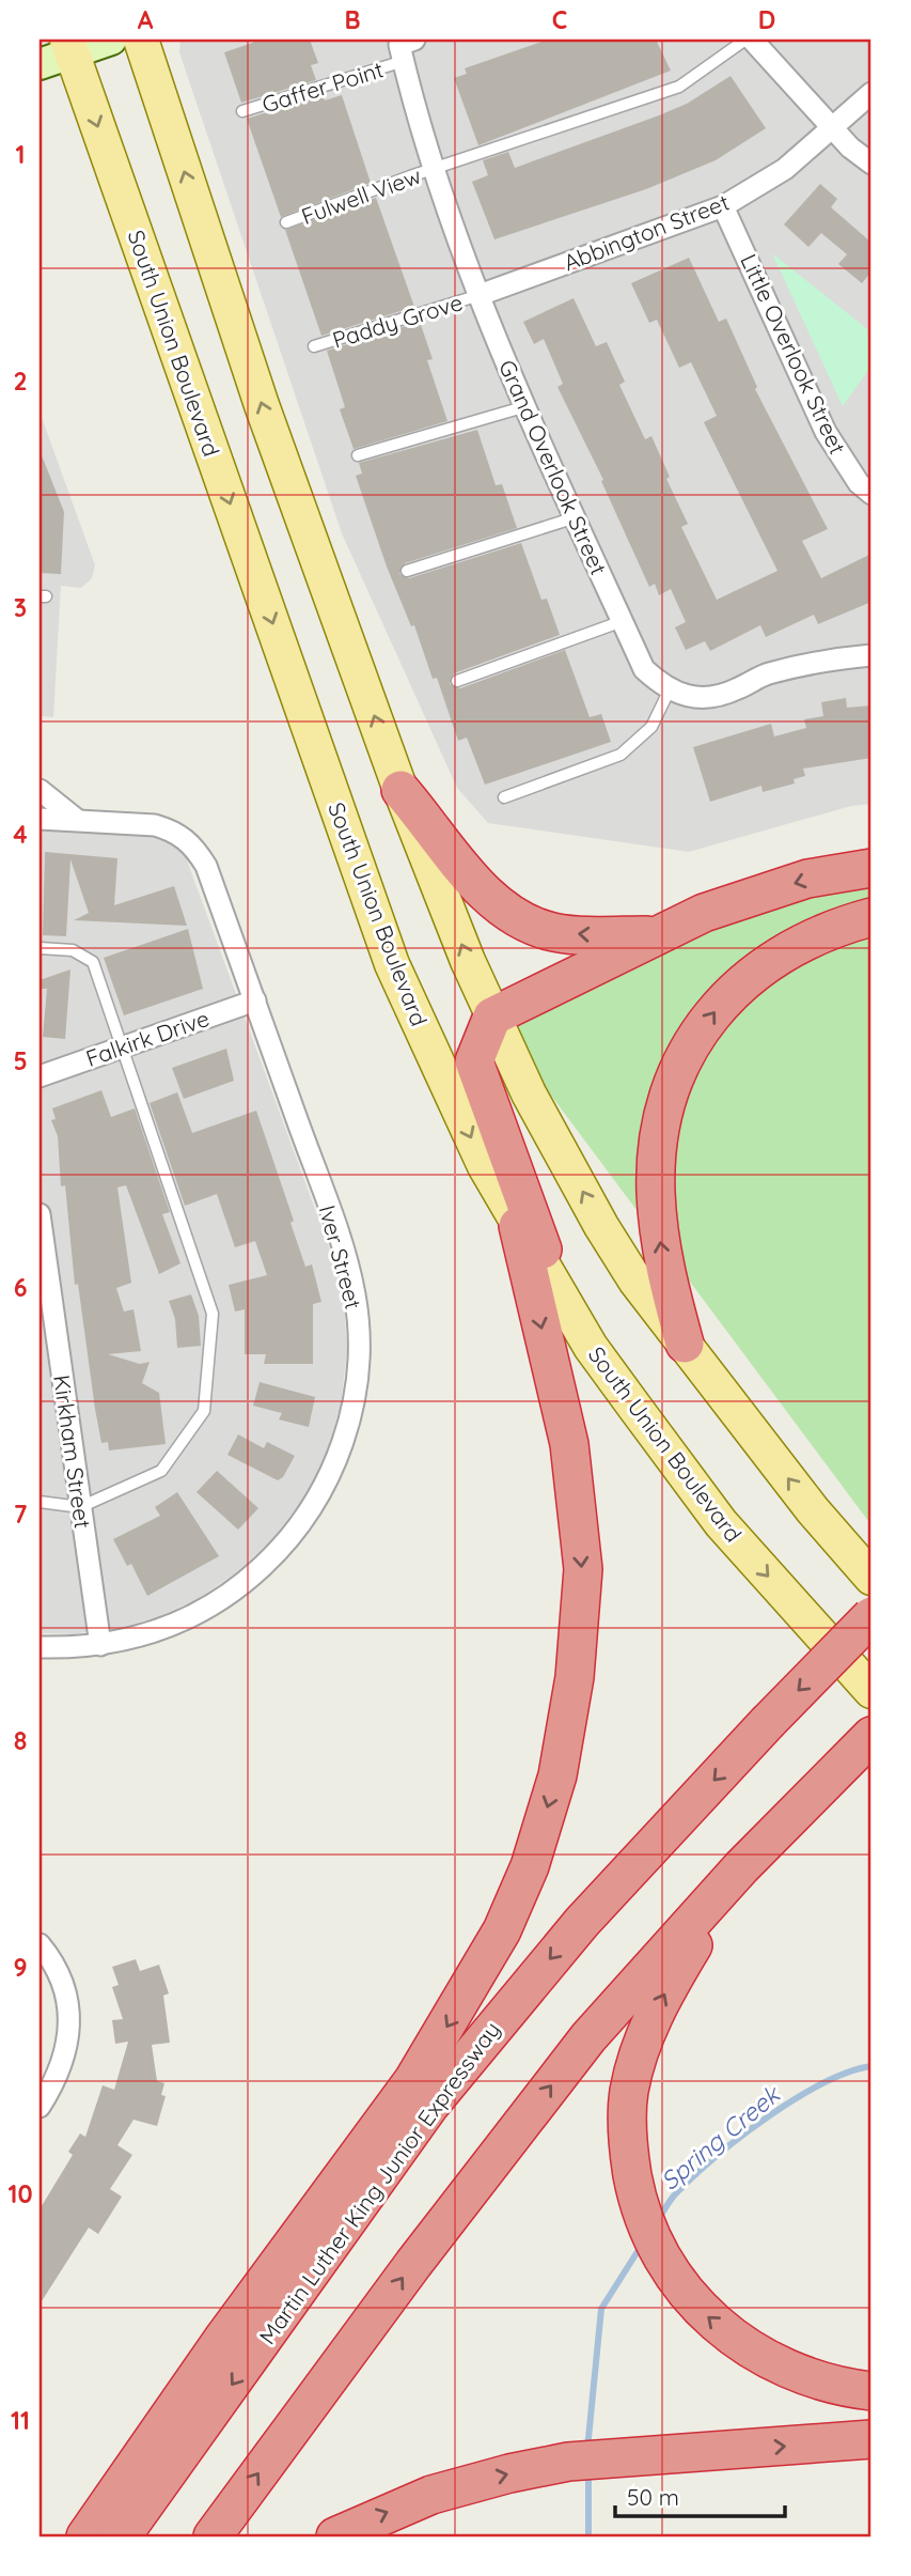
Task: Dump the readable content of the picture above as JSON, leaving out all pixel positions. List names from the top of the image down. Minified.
{"streets":{"highway":["Martin Luther King Junior Expressway"],"main road":["South Union Boulevard"],"street":["Abbington Street","Little Overlook Street","Grand Overlook Street","Falkirk Drive","Iver Street","Kirkham Street"],"lane":["Gaffer Point","Fulwell View","Paddy Grove"]},"crossings":[["Gaffer Point","Grand Overlook Street"],["Fulwell View","Grand Overlook Street"],["Abbington Street","Paddy Grove"],["Abbington Street","Little Overlook Street"],["Abbington Street","Grand Overlook Street"],["Paddy Grove","Grand Overlook Street"],["Falkirk Drive","Iver Street"],["Iver Street","Kirkham Street"]],"water":["Spring Creek"],"scale_bar":"50 m","grid":{"columns":["A","B","C","D"],"rows":["1","2","3","4","5","6","7","8","9","10","11"]}}
